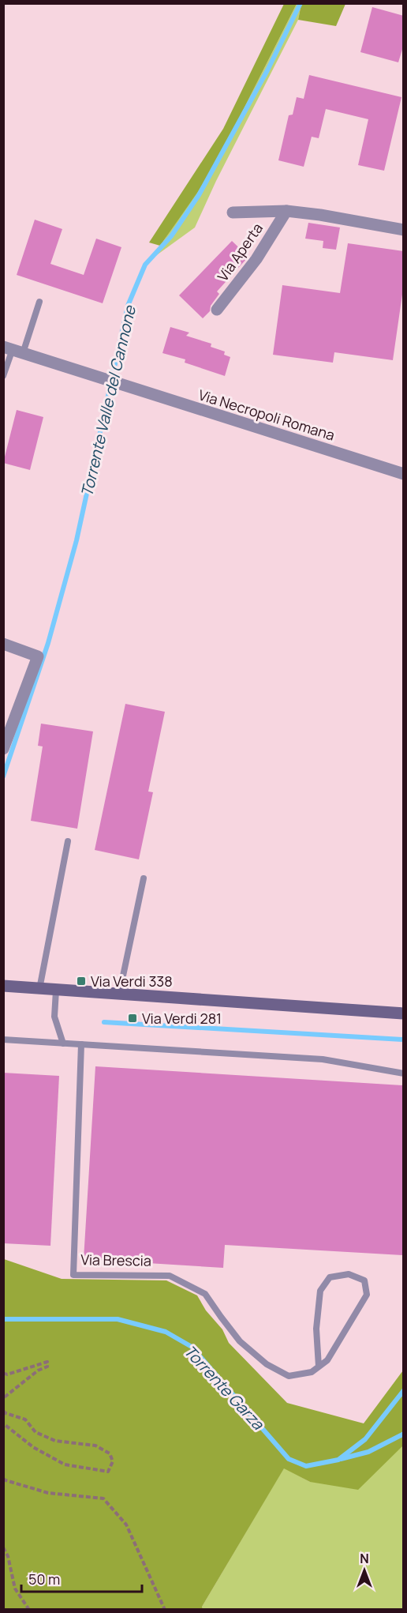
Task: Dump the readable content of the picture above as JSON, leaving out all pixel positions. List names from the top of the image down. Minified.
{"streets":{"street":["Via Aperta","Via Necropoli Romana"],"lane":["Via Brescia"]},"water":["Torrente Valle del Cannone","Torrente Garza"],"places":{"transit":["Via Verdi 338","Via Verdi 281"]},"scale_bar":"50 m","north":"top"}
